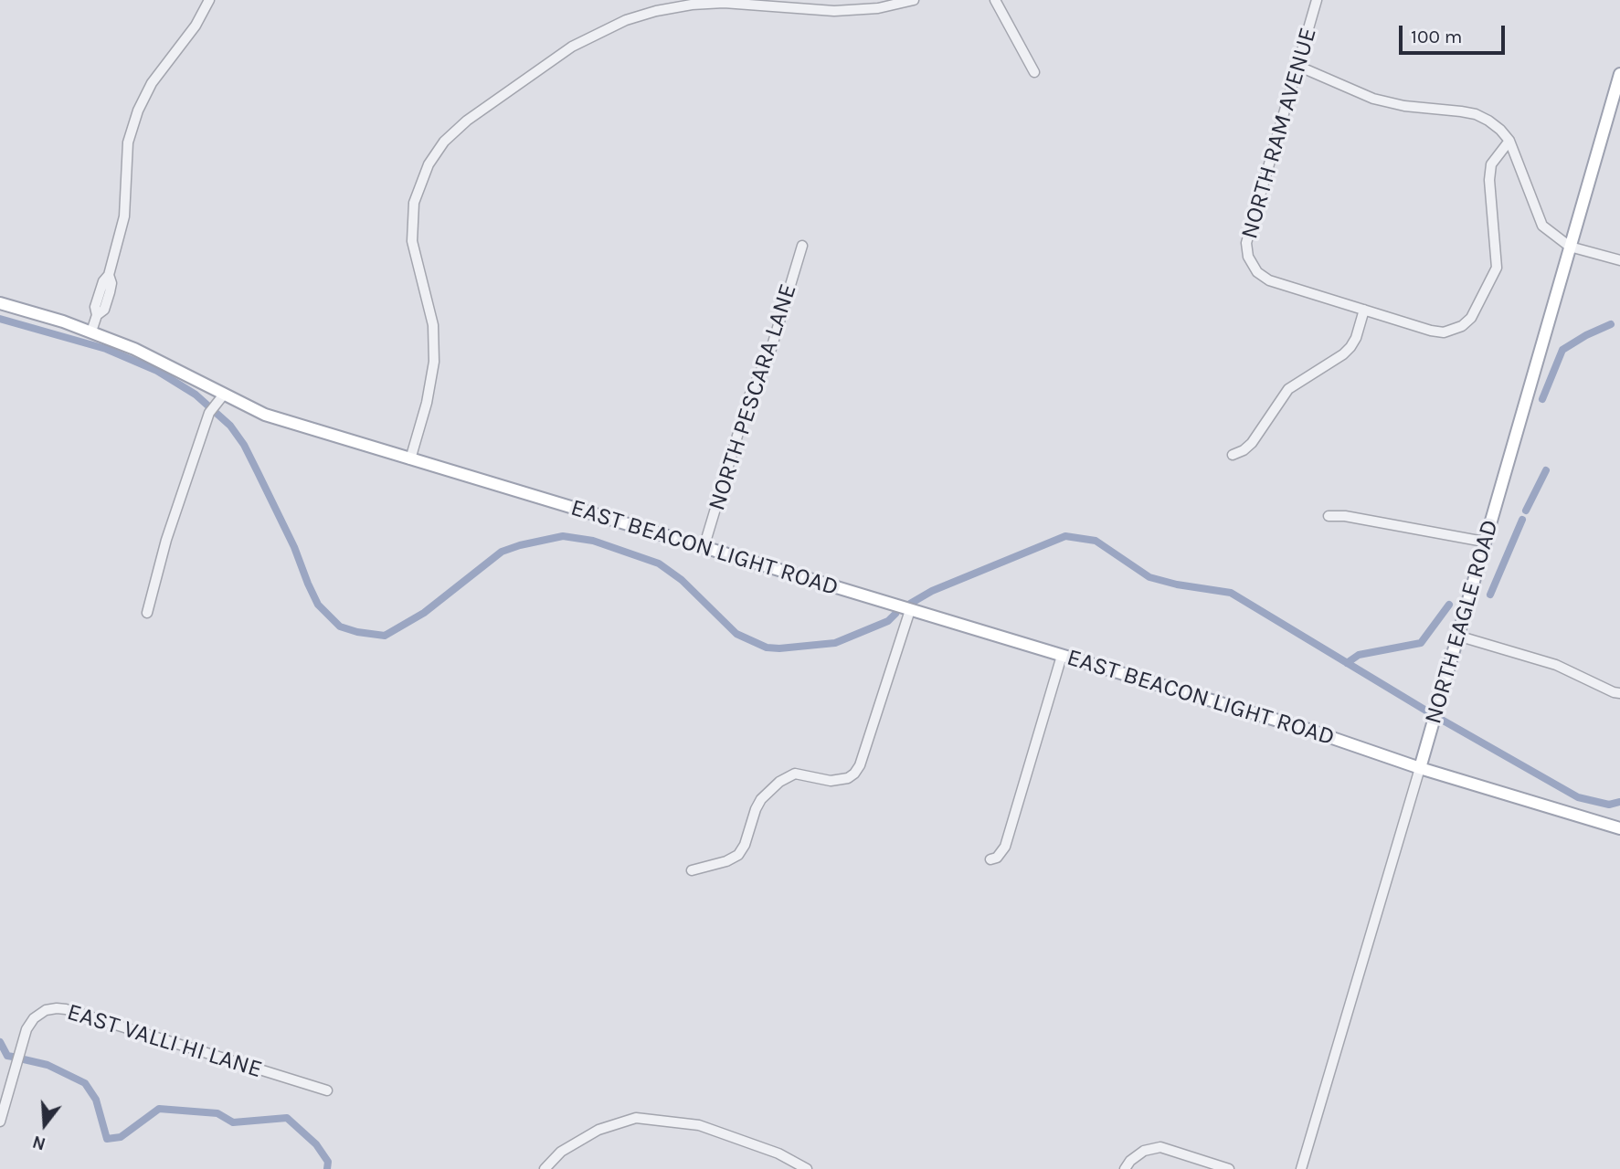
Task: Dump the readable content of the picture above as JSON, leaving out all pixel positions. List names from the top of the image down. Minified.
{"streets":{"main road":["EAST BEACON LIGHT ROAD","NORTH EAGLE ROAD"],"street":["NORTH RAM AVENUE","NORTH PESCARA LANE","EAST VALLI HI LANE"]},"crossings":[["NORTH PESCARA LANE","EAST BEACON LIGHT ROAD"],["EAST BEACON LIGHT ROAD","NORTH EAGLE ROAD"]],"scale_bar":"100 m","north":"bottom"}
